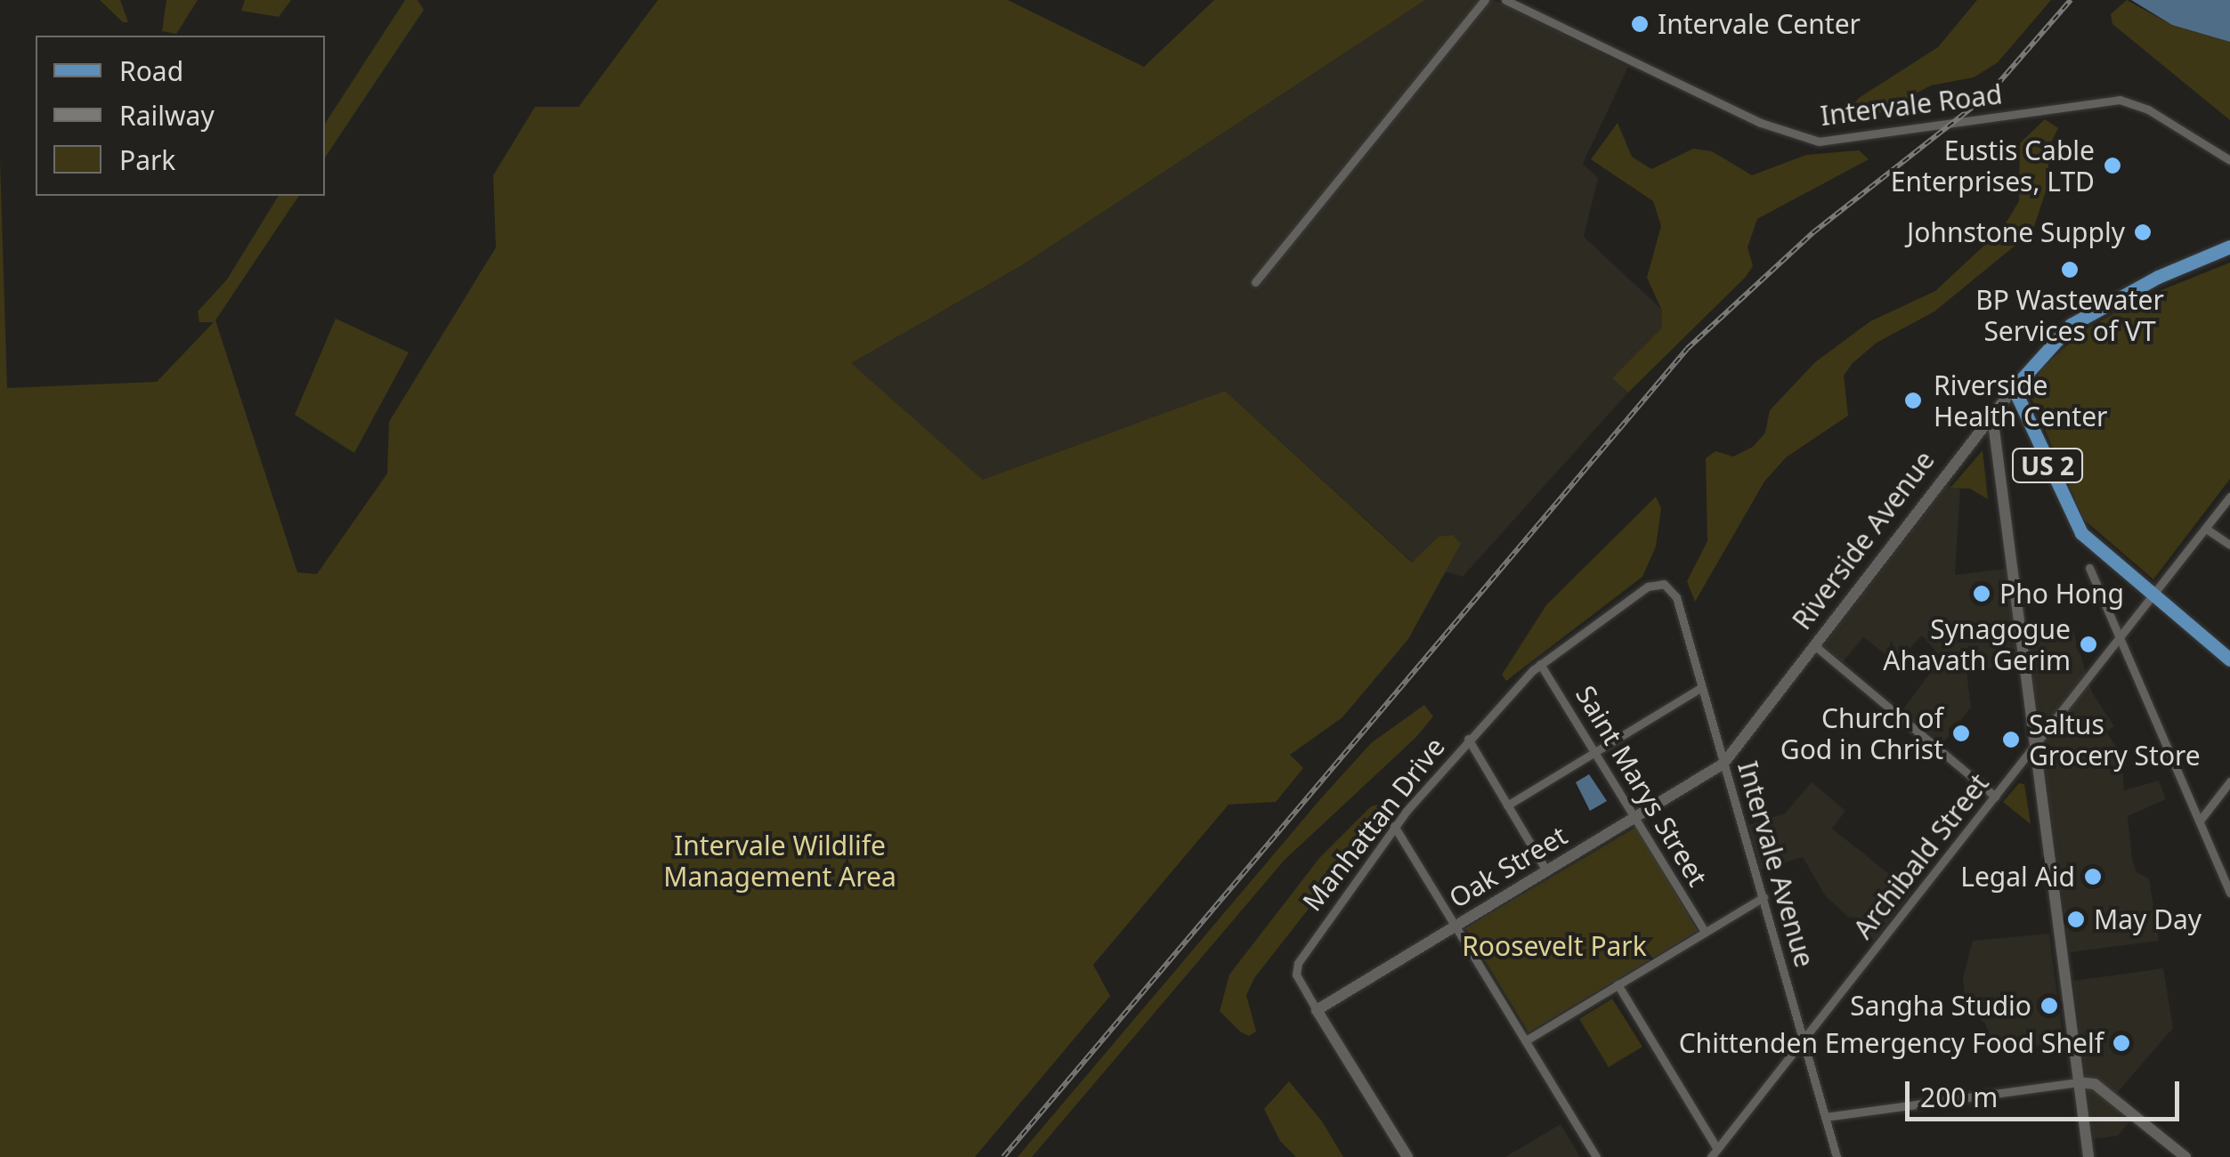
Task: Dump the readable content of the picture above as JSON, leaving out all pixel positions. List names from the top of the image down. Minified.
{"streets":{"main road":["US 2","Riverside Avenue"],"street":["Intervale Road","Saint Marys Street","Manhattan Drive","Archibald Street","Intervale Avenue","Oak Street"]},"crossings":[["US 2","Riverside Avenue"],["US 2","Archibald Street"],["Riverside Avenue","Intervale Avenue"],["Riverside Avenue","Oak Street"],["Saint Marys Street","Manhattan Drive"],["Saint Marys Street","Oak Street"],["Manhattan Drive","Intervale Avenue"],["Manhattan Drive","Oak Street"],["Archibald Street","Intervale Avenue"],["Intervale Avenue","Oak Street"]],"parks":["Intervale Wildlife Management Area","Roosevelt Park"],"places":["Intervale Center","Eustis Cable Enterprises, LTD","Johnstone Supply","BP Wastewater Services of VT","Riverside Health Center","Pho Hong","Synagogue Ahavath Gerim","Church of God in Christ","Saltus Grocery Store","Legal Aid","May Day","Sangha Studio","Chittenden Emergency Food Shelf"],"legend":["Road","Railway","Park"],"scale_bar":"200 m"}
